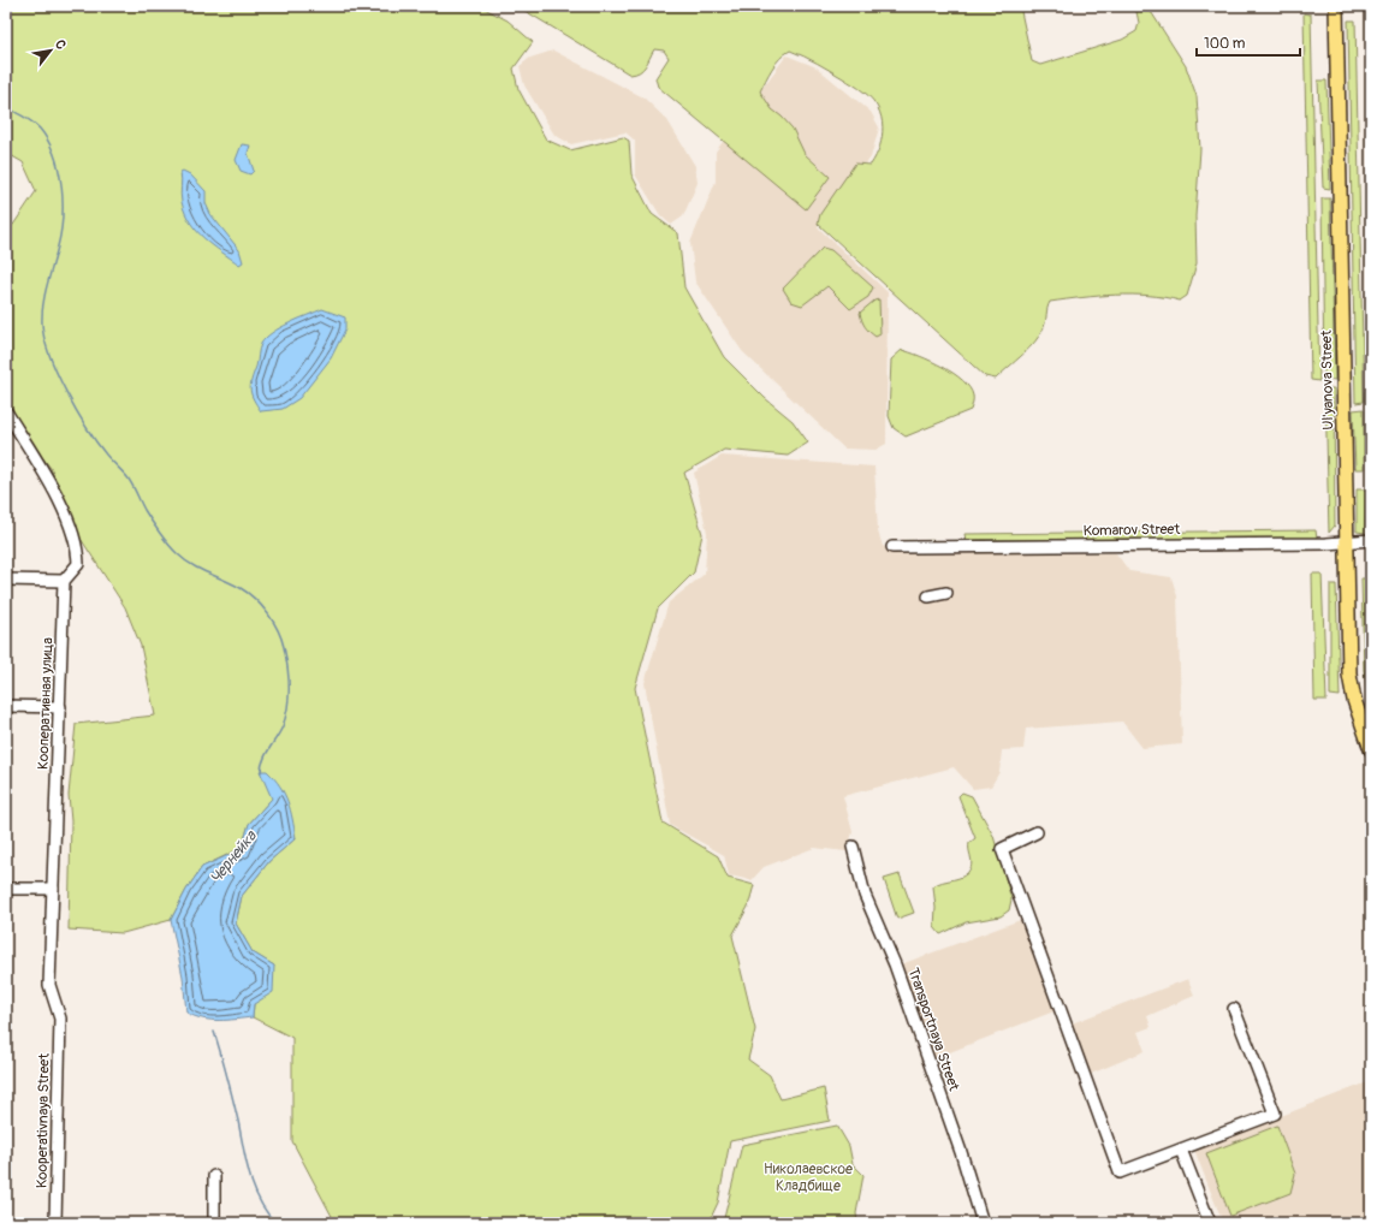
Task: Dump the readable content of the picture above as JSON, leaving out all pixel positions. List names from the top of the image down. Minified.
{"streets":{"main road":["Ul'yanova Street"],"street":["Komarov Street","Кооперативная улица","Transportnaya Street","Kooperativnaya Street"]},"crossings":[["Ul'yanova Street","Komarov Street"],["Кооперативная улица","Kooperativnaya Street"]],"water":["Чернейка"],"parks":["Николаевское Кладбище"],"scale_bar":"100 m","north":"top right"}
